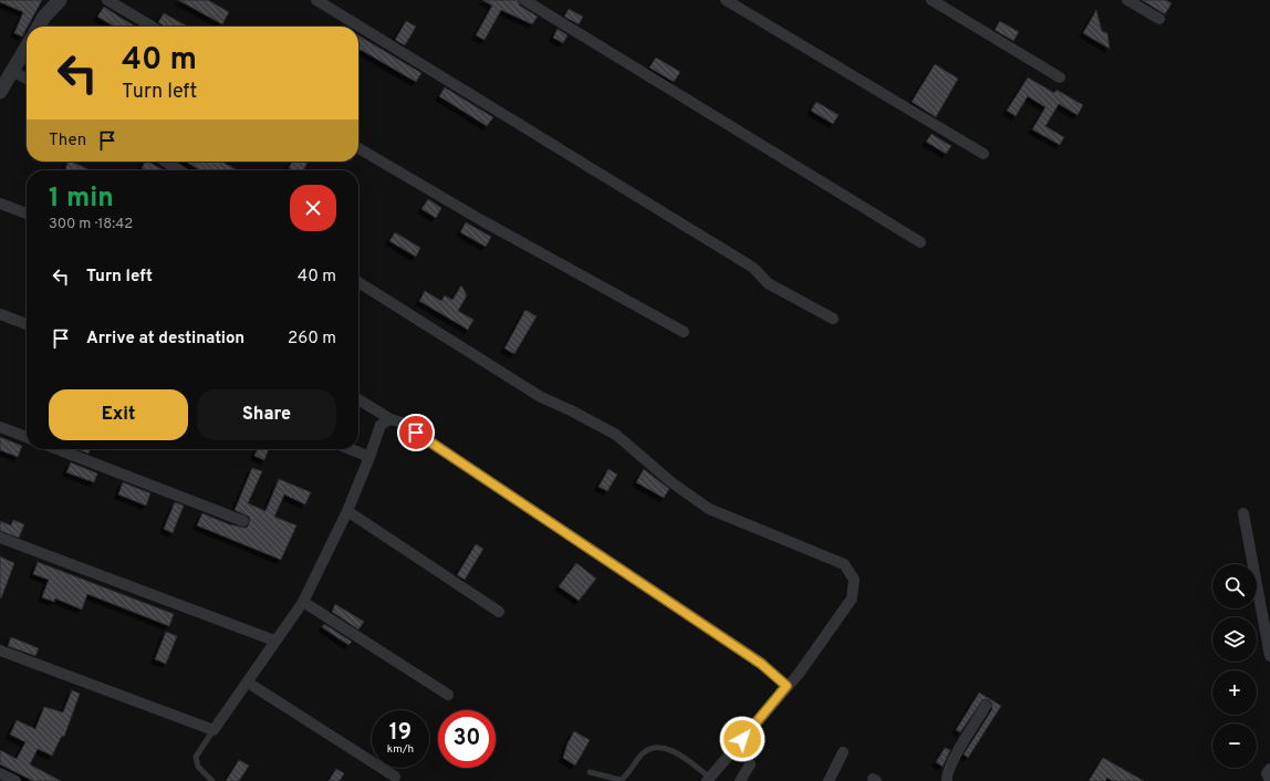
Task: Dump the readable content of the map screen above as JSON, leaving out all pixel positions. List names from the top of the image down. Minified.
{"page":{"turn":["40 m","Turn left"],"then":"Then","heading":["1 min","300 m · 18:42"],"list":[{"name":"Turn left","value":"40 m"},{"name":"Arrive at destination","value":"260 m"}],"buttons":["Exit","Share"],"map_buttons":["+","−"],"speed":"19 km/h","limit":"30"}}
